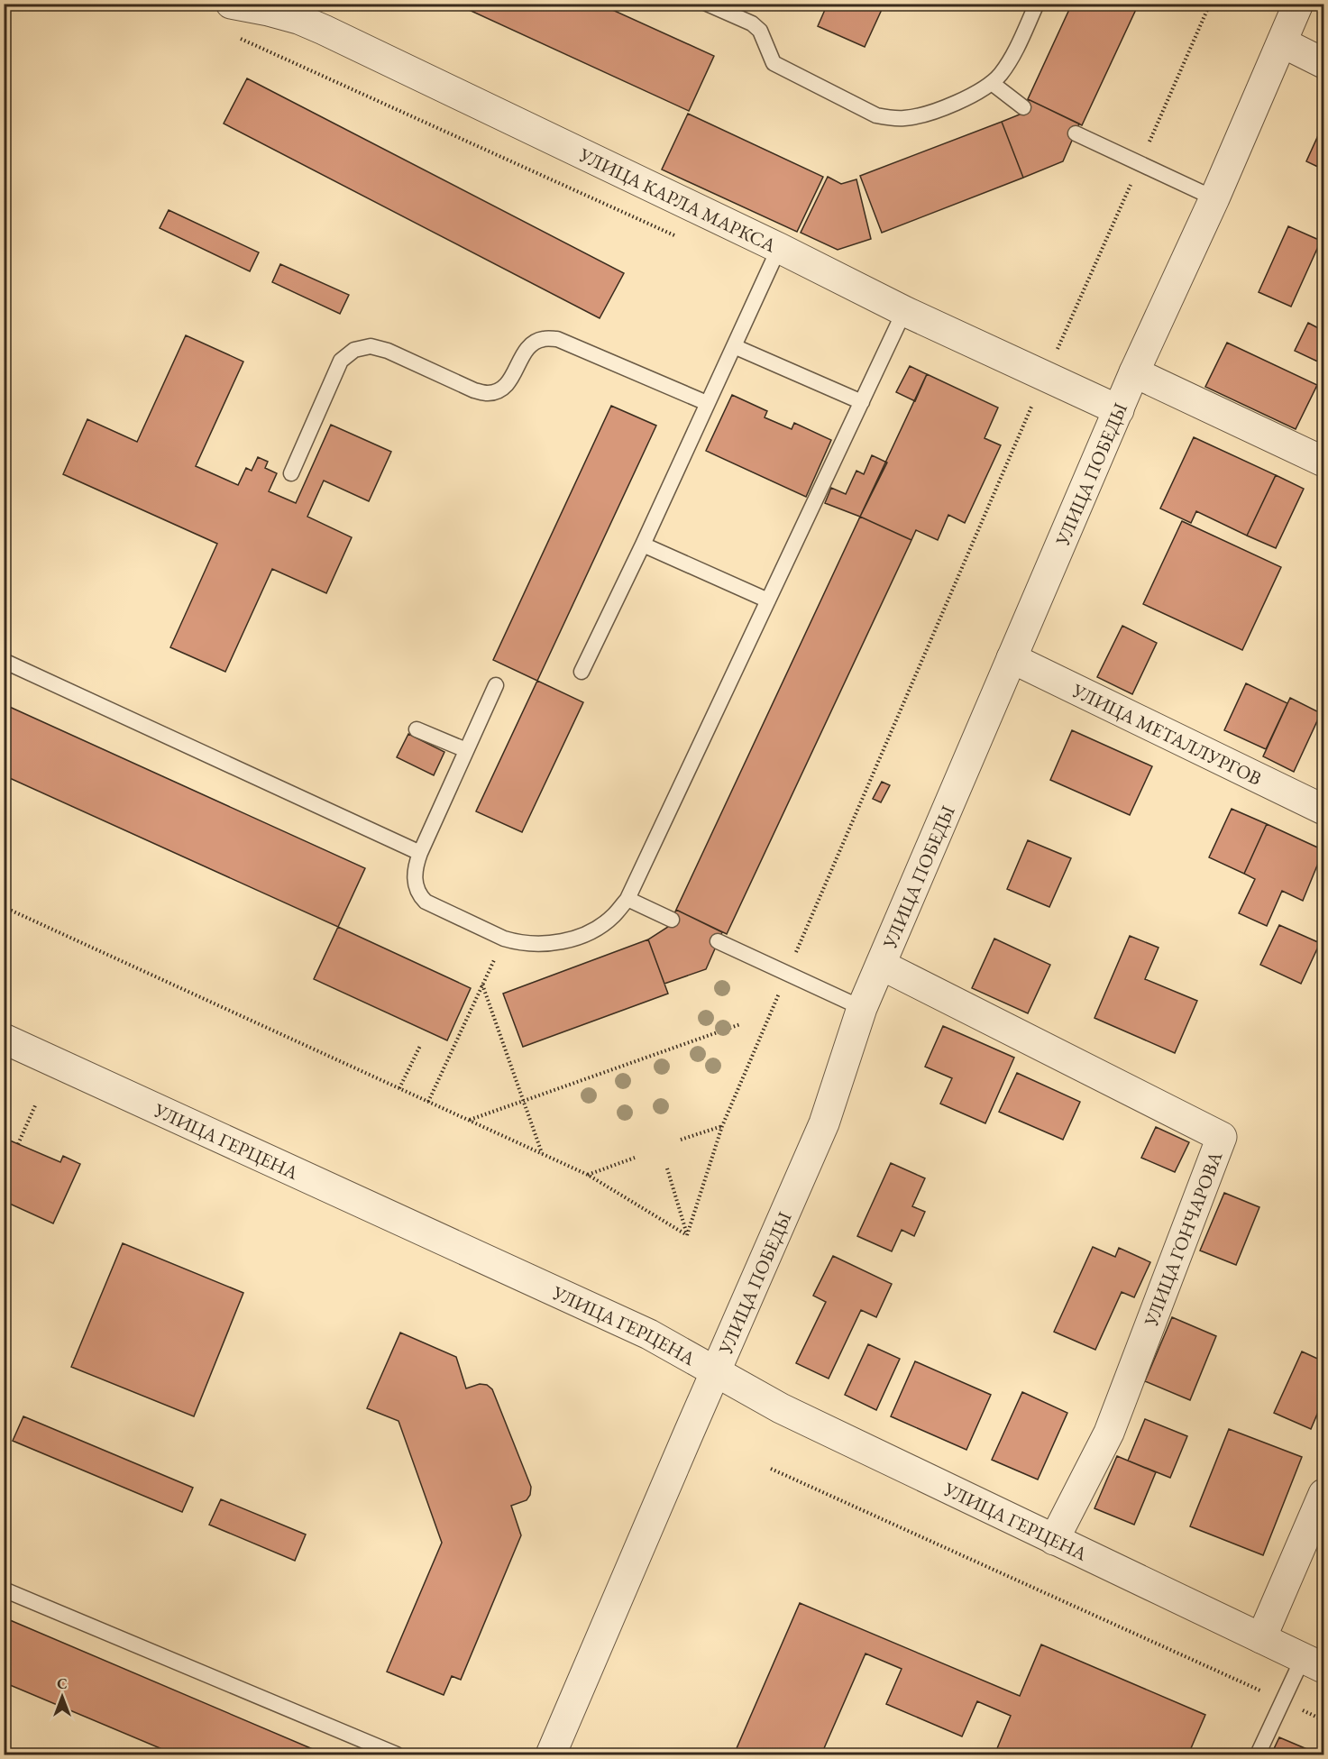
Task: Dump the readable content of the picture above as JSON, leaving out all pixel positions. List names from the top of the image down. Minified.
{"streets":{"street":["УЛИЦА КАРЛА МАРКСА","УЛИЦА ПОБЕДЫ","УЛИЦА МЕТАЛЛУРГОВ","УЛИЦА ГЕРЦЕНА","УЛИЦА ГОНЧАРОВА"]},"crossings":[["УЛИЦА КАРЛА МАРКСА","УЛИЦА ПОБЕДЫ"],["УЛИЦА ПОБЕДЫ","УЛИЦА МЕТАЛЛУРГОВ"],["УЛИЦА ПОБЕДЫ","УЛИЦА ГЕРЦЕНА"],["УЛИЦА ПОБЕДЫ","УЛИЦА ГОНЧАРОВА"],["УЛИЦА ГЕРЦЕНА","УЛИЦА ГОНЧАРОВА"]],"north":"top"}
